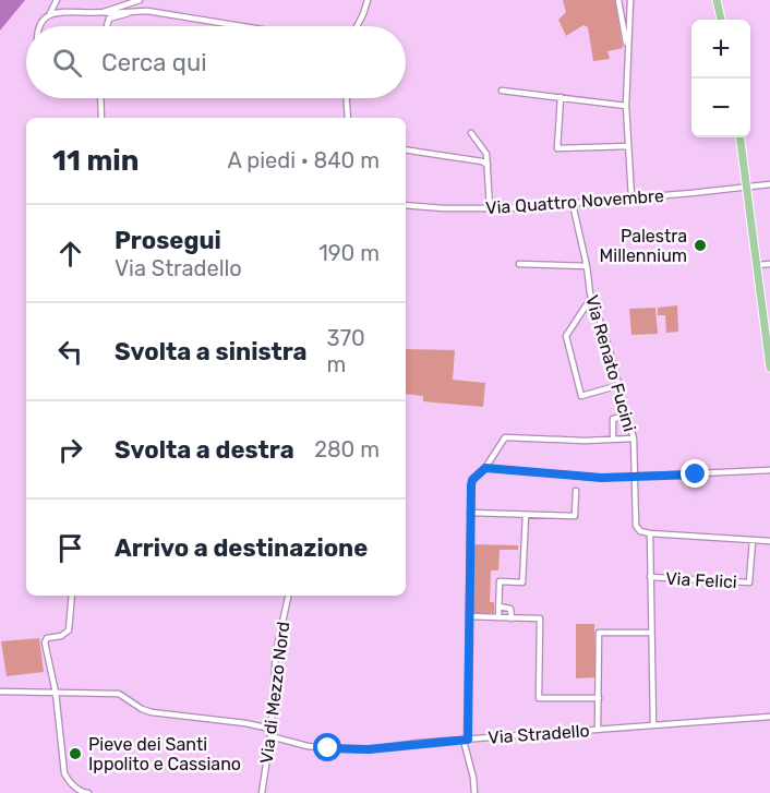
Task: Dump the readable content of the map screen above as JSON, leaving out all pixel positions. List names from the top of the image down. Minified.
{"streets":{"street":["Via Quattro Novembre","Via Renato Fucini","Via Felici","Via di Mezzo Nord","Via Stradello"]},"crossings":[["Via Quattro Novembre","Via Renato Fucini"],["Via di Mezzo Nord","Via Stradello"]],"places":["Palestra Millennium","Pieve dei Santi Ippolito e Cassiano"],"page":{"map_buttons":["+","−"],"search":"Cerca qui","heading":["11 min","A piedi · 840 m"],"list":[["Prosegui","Via Stradello","190 m"],["Svolta a sinistra","370 m"],["Svolta a destra","280 m"],"Arrivo a destinazione"]}}
